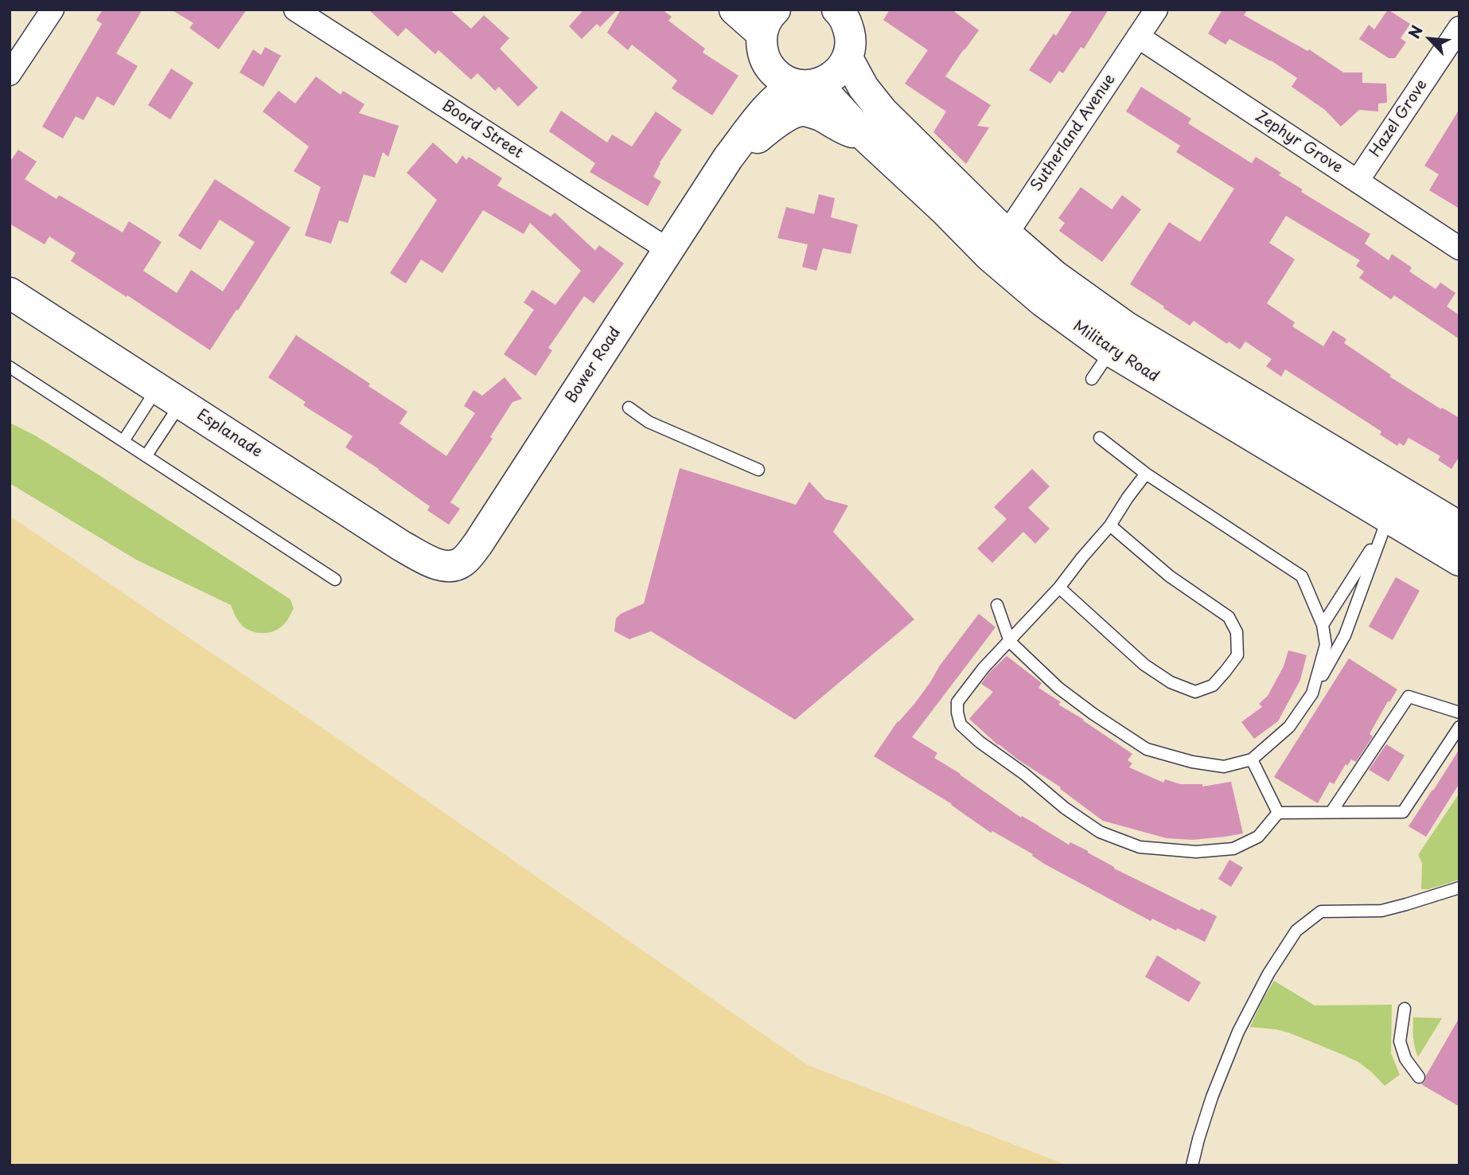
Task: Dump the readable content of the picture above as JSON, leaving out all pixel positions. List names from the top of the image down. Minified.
{"streets":{"main road":["Military Road","Bower Road","Esplanade"],"street":["Hazel Grove","Boord Street","Sutherland Avenue","Zephyr Grove"]},"crossings":[["Hazel Grove","Zephyr Grove"],["Boord Street","Bower Road"],["Sutherland Avenue","Zephyr Grove"],["Sutherland Avenue","Military Road"],["Military Road","Bower Road"],["Bower Road","Esplanade"]],"north":"top left"}
